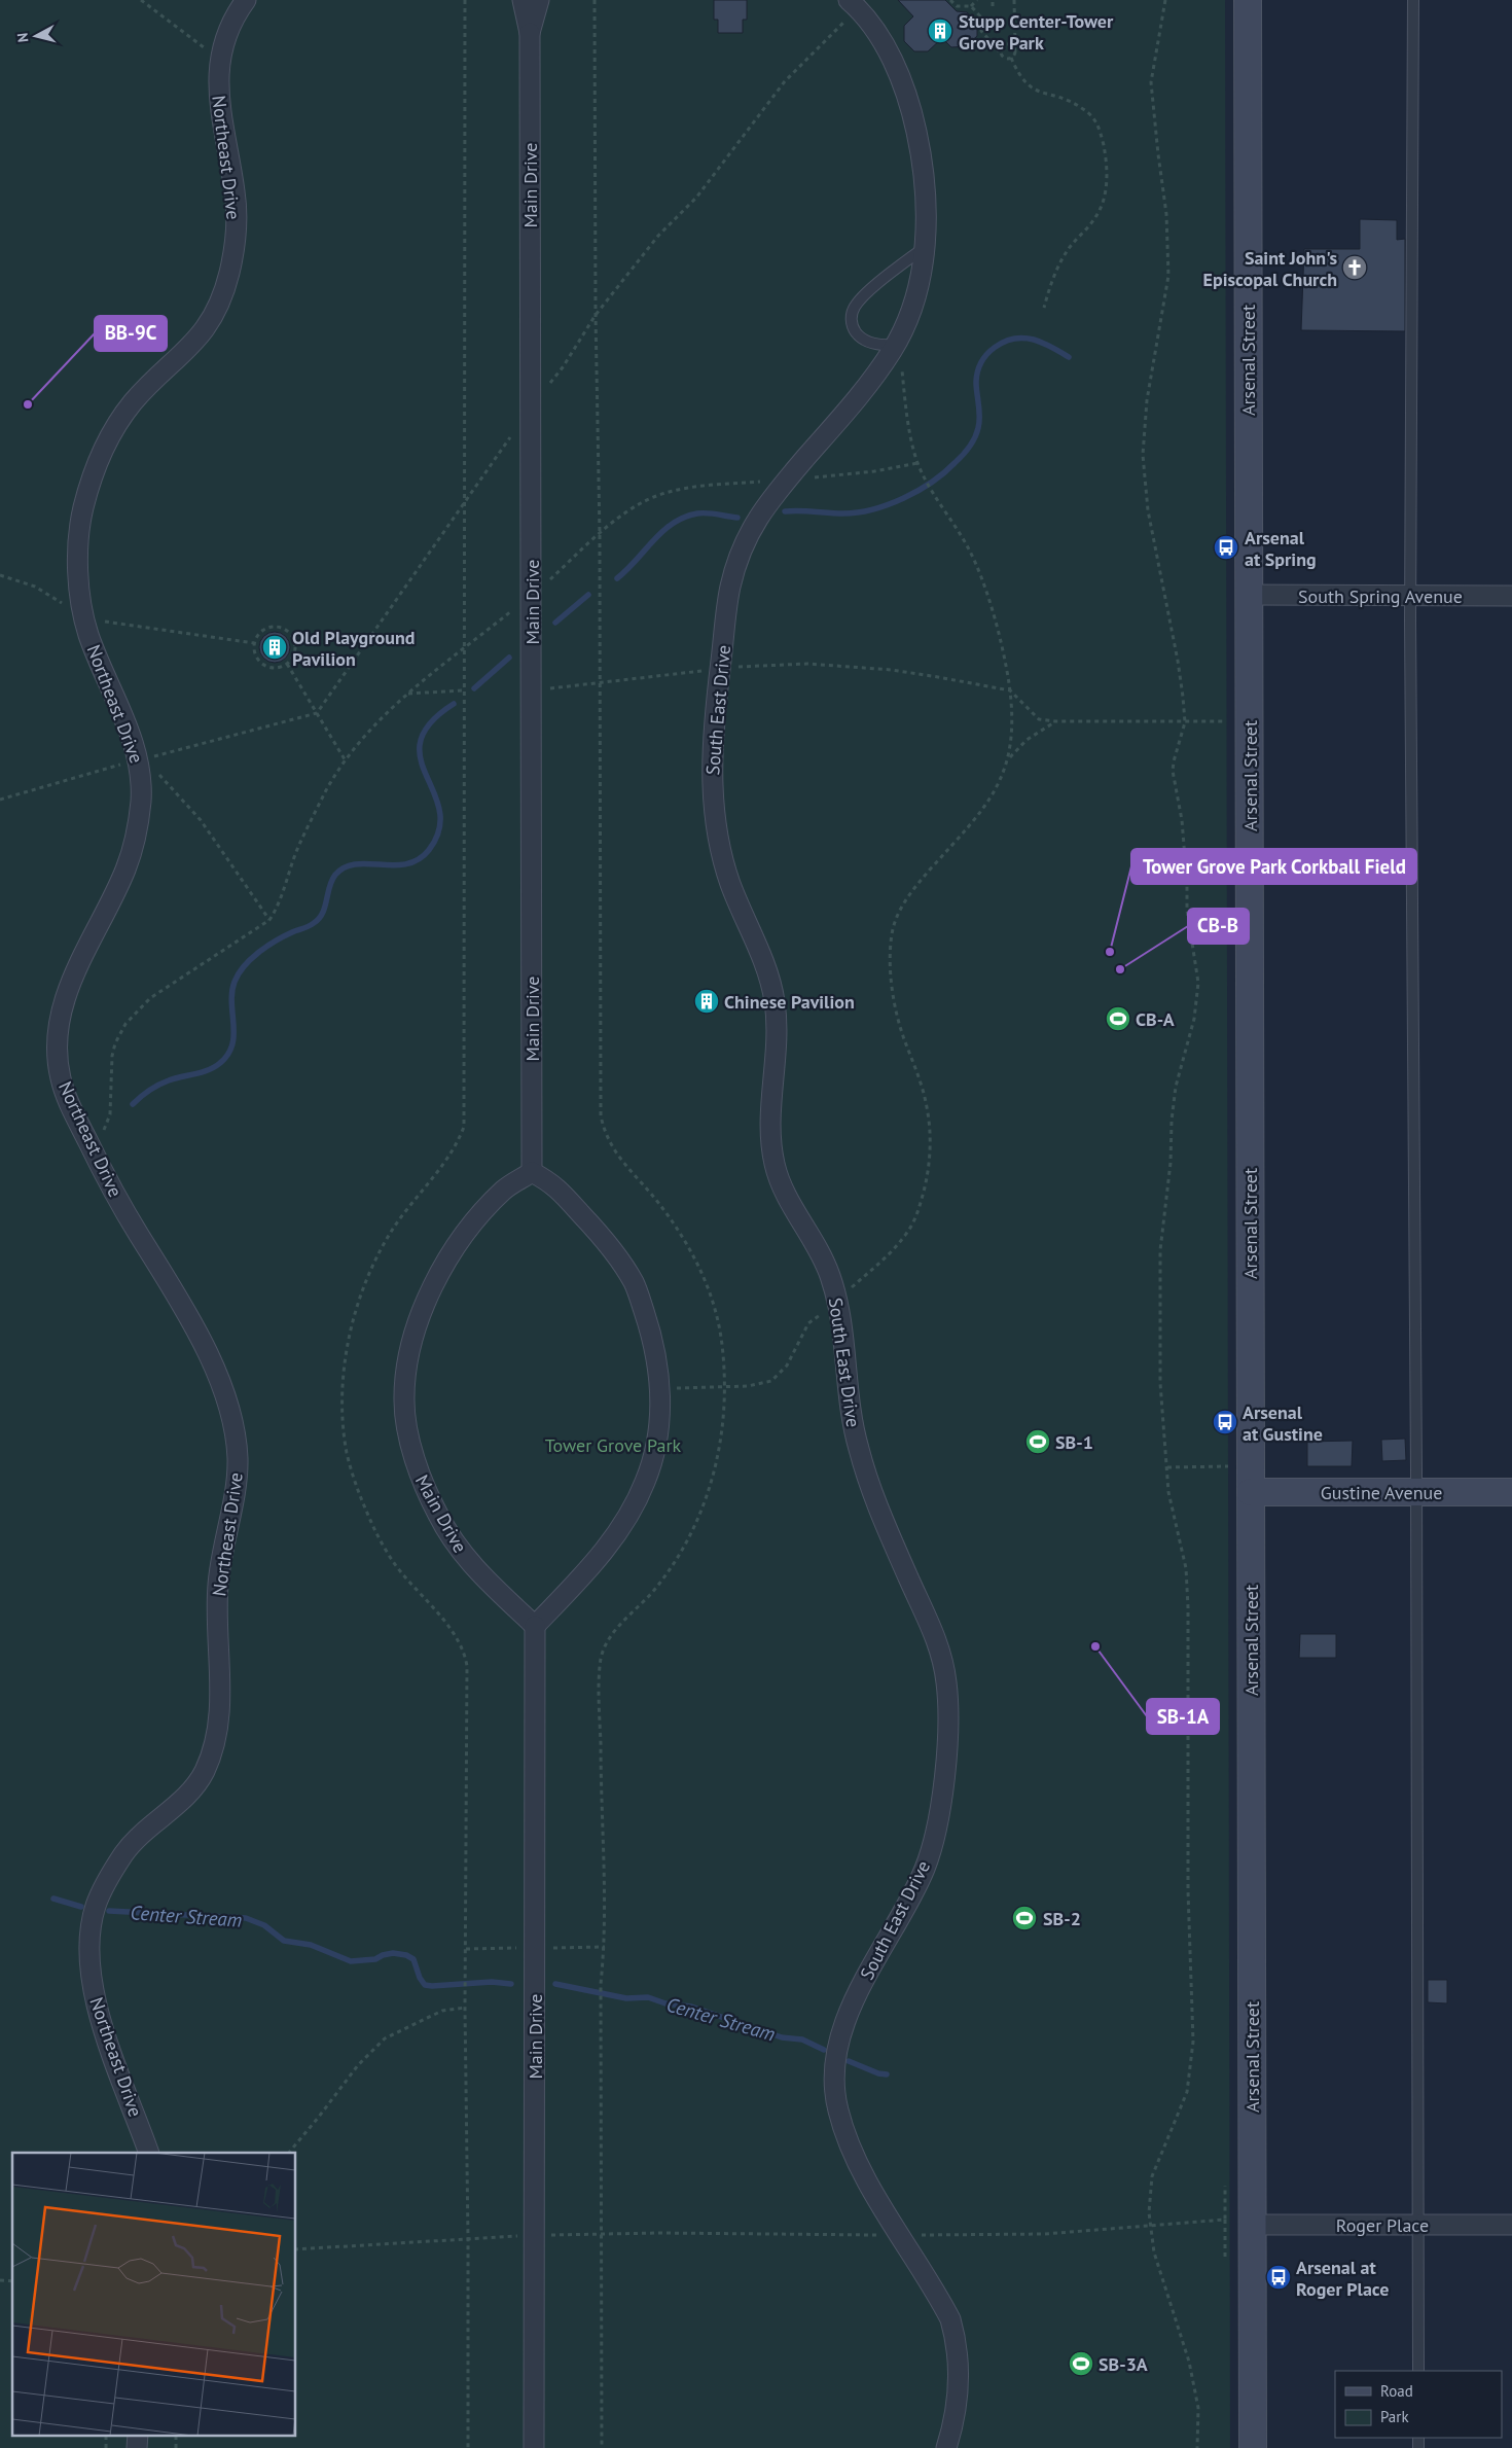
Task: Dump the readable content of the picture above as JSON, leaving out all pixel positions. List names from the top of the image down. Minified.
{"streets":{"main road":["Arsenal Street","Gustine Avenue"],"street":["Northeast Drive","Main Drive","South Spring Avenue","South East Drive","Roger Place"]},"crossings":[["Arsenal Street","South Spring Avenue"],["Arsenal Street","Gustine Avenue"],["Arsenal Street","Roger Place"]],"water":["Center Stream"],"parks":["Tower Grove Park"],"places":{"building":["Stupp Center-Tower Grove Park","Old Playground Pavilion","Chinese Pavilion"],"church":["Saint John's Episcopal Church"],"other":["BB-9C","Tower Grove Park Corkball Field","CB-B","SB-1A"],"bus stop":["Arsenal at Spring","Arsenal at Gustine","Arsenal at Roger Place"],"sports":["CB-A","SB-1","SB-2","SB-3A"]},"legend":["Road","Park"],"north":"left"}
